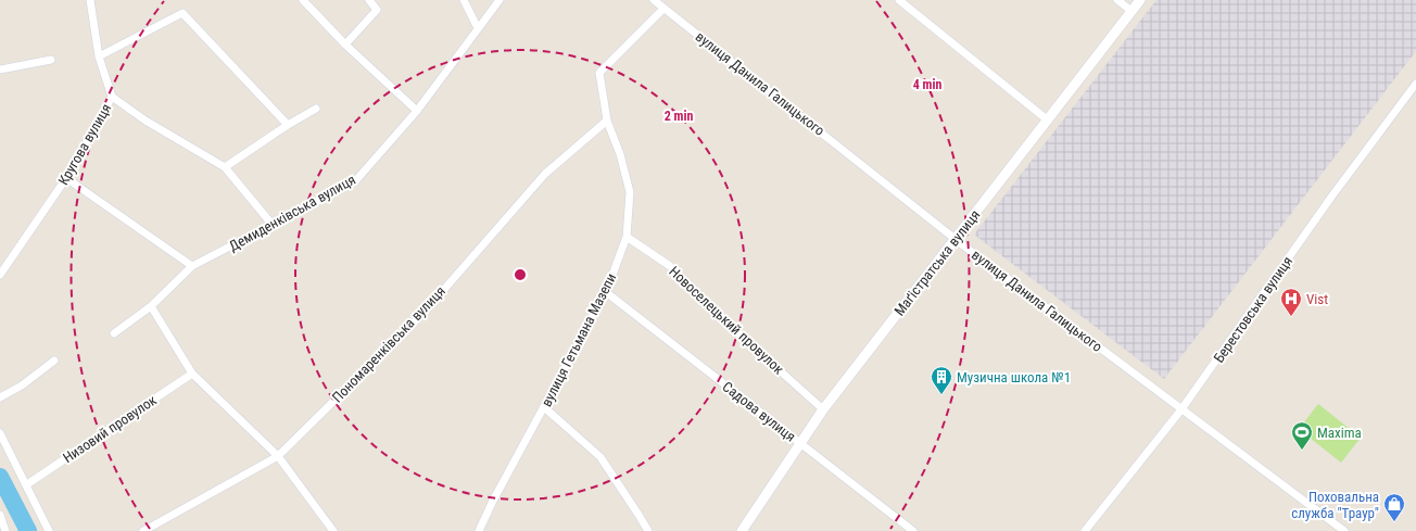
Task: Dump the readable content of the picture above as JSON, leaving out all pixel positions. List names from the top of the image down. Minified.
{"streets":{"street":["вулиця Данила Галицького","Кругова вулиця","Демиденківська вулиця","Маґістратська вулиця","Берестовська вулиця","Новоселецький провулок","вулиця Гетьмана Мазепи","Пономаренківська вулиця","Садова вулиця","Низовий провулок"]},"crossings":[["вулиця Данила Галицького","Маґістратська вулиця"],["вулиця Данила Галицького","Берестовська вулиця"],["вулиця Данила Галицького","вулиця Гетьмана Мазепи"],["Маґістратська вулиця","Новоселецький провулок"],["Маґістратська вулиця","Садова вулиця"],["Новоселецький провулок","вулиця Гетьмана Мазепи"],["вулиця Гетьмана Мазепи","Пономаренківська вулиця"],["вулиця Гетьмана Мазепи","Садова вулиця"]],"places":{"hospital":["Vist"],"building":["Музична школа №1"],"sports":["Maxima"],"shop":["Поховальна служба \"Траур\""]},"rings":["4 min","2 min"]}
